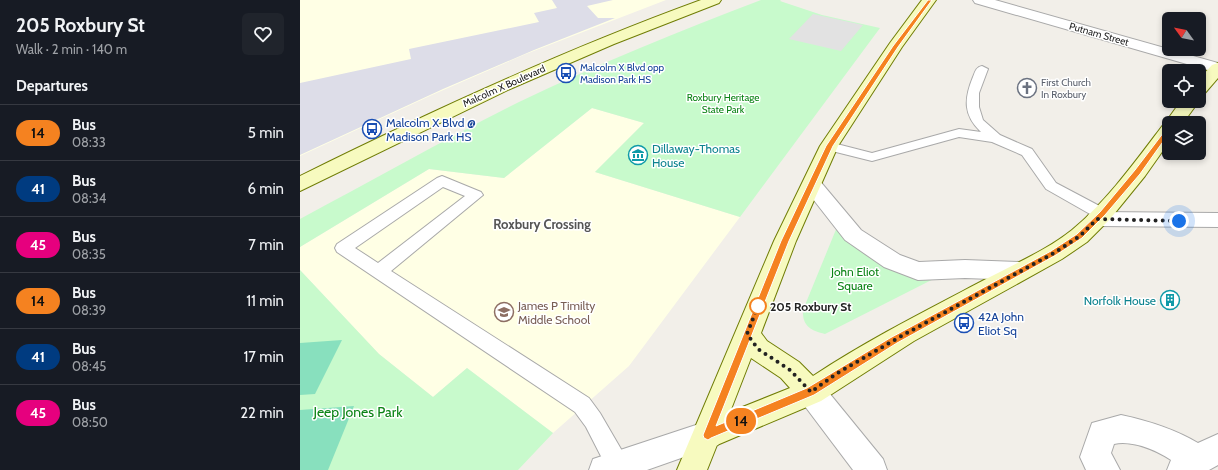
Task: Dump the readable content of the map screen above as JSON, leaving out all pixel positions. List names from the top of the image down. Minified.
{"streets":{"main road":["Malcolm X Boulevard"],"street":["Putnam Street"]},"districts":["Roxbury Crossing"],"parks":["Roxbury Heritage State Park","John Eliot Square","Jeep Jones Park"],"places":{"bus stop":["Malcolm X Blvd opp Madison Park HS","Malcolm X Blvd @ Madison Park HS","42A John Eliot Sq"],"church":["First Church In Roxbury"],"museum":["Dillaway-Thomas House"],"building":["Norfolk House"],"other":["205 Roxbury St"],"school or university":["James P Timilty Middle School"]},"lines":["bus line 14"],"north":"top left","page":{"heading":[["205 Roxbury St","Walk · 2 min · 140 m"],"Departures"],"on_map":"14","list":[{"mark":"14","name":"Bus","note":"08:33","value":"5 min"},{"mark":"41","name":"Bus","note":"08:34","value":"6 min"},{"mark":"45","name":"Bus","note":"08:35","value":"7 min"},{"mark":"14","name":"Bus","note":"08:39","value":"11 min"},{"mark":"41","name":"Bus","note":"08:45","value":"17 min"},{"mark":"45","name":"Bus","note":"08:50","value":"22 min"}]}}
